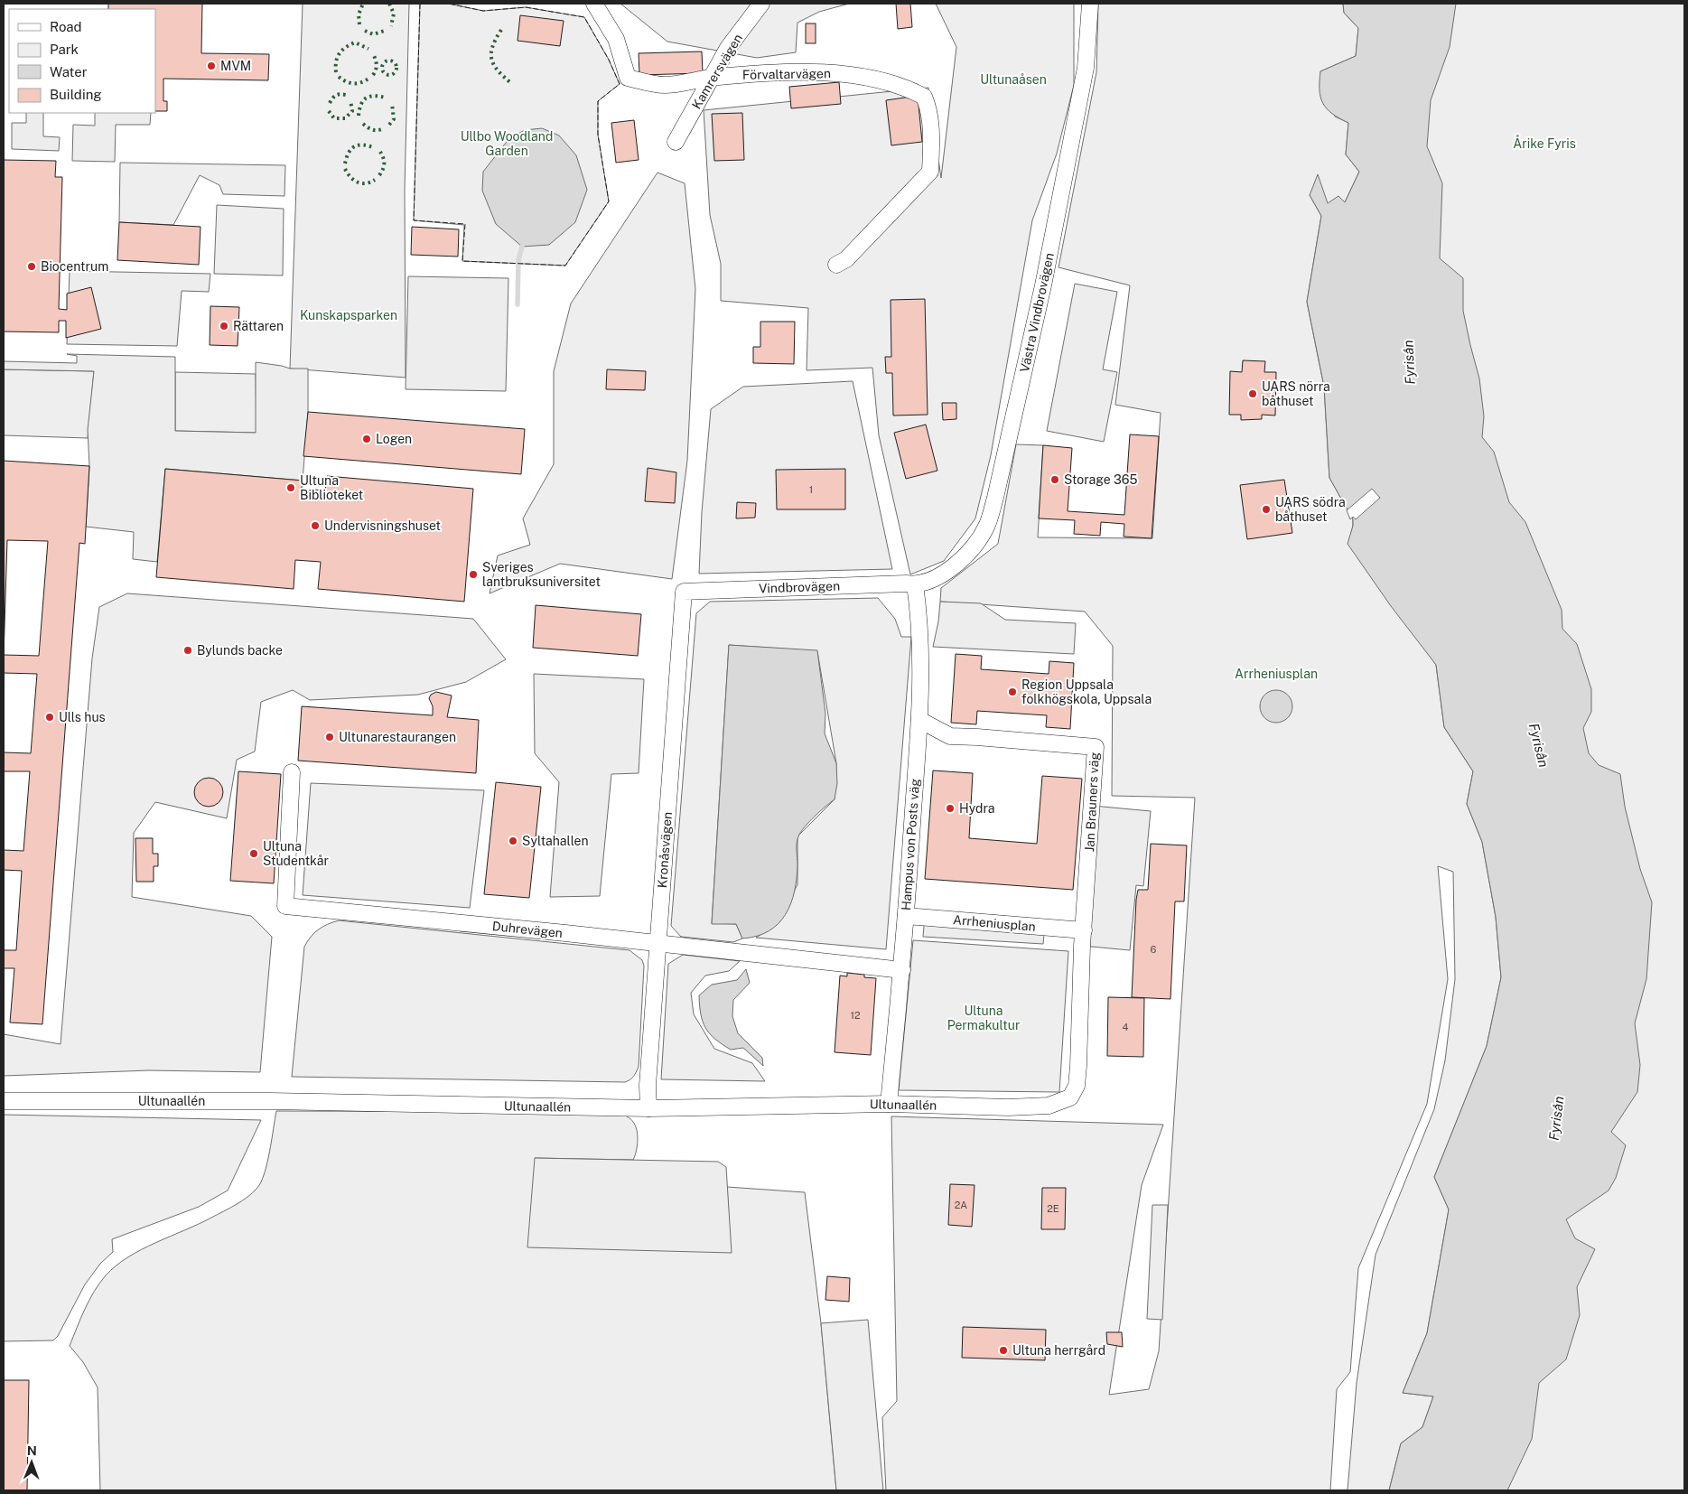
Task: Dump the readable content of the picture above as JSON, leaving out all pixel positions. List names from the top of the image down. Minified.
{"streets":{"street":["Kamrersvägen","Förvaltarvägen","Västra Vindbrovägen","Vindbrovägen","Jan Brauners väg","Hampus von Posts väg","Kronåsvägen","Arrheniusplan","Duhrevägen","Ultunaallén"]},"crossings":[["Kamrersvägen","Förvaltarvägen"],["Västra Vindbrovägen","Vindbrovägen"],["Västra Vindbrovägen","Hampus von Posts väg"],["Vindbrovägen","Hampus von Posts väg"],["Vindbrovägen","Kronåsvägen"],["Jan Brauners väg","Hampus von Posts väg"],["Jan Brauners väg","Arrheniusplan"],["Jan Brauners väg","Ultunaallén"],["Hampus von Posts väg","Arrheniusplan"],["Hampus von Posts väg","Duhrevägen"],["Hampus von Posts väg","Ultunaallén"],["Kronåsvägen","Duhrevägen"],["Kronåsvägen","Ultunaallén"],["Arrheniusplan","Ultunaallén"]],"water":["Fyrisån"],"parks":["Ultunaåsen","Ullbo Woodland Garden","Årike Fyris","Kunskapsparken","Arrheniusplan","Ultuna Permakultur"],"places":["MVM","Biocentrum","Rättaren","UARS nörra båthuset","Logen","Storage 365","Ultuna Biblioteket","UARS södra båthuset","Undervisningshuset","Sveriges lantbruksuniversitet","Bylunds backe","Region Uppsala folkhögskola, Uppsala","Ulls hus","Ultunarestaurangen","Hydra","Syltahallen","Ultuna Studentkår","Ultuna herrgård"],"house_numbers":["1","6","12","4","2A","2E"],"legend":["Road","Park","Water","Building"],"north":"top"}
